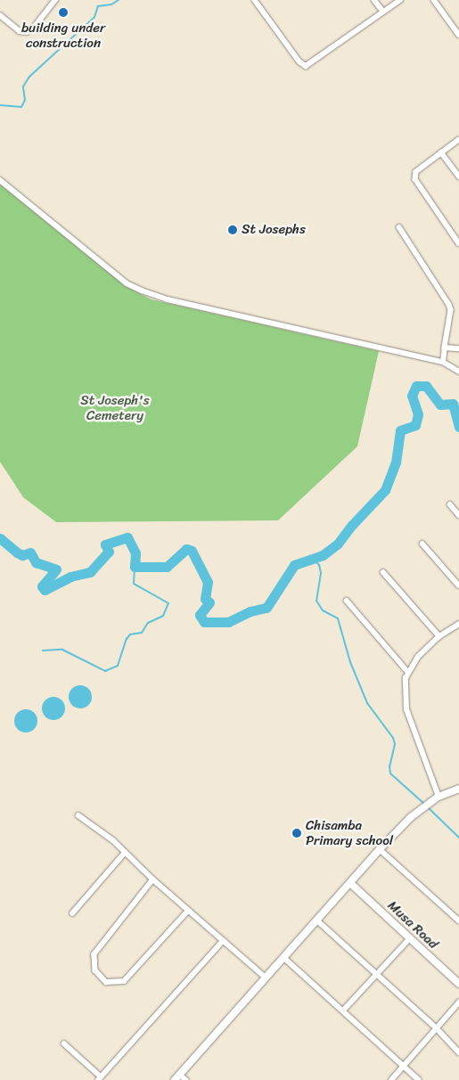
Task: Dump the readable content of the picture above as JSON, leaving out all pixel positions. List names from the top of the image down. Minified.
{"streets":{"street":["Musa Road"]},"parks":["St Joseph's Cemetery"],"places":["building under construction","St Josephs","Chisamba Primary school"]}
